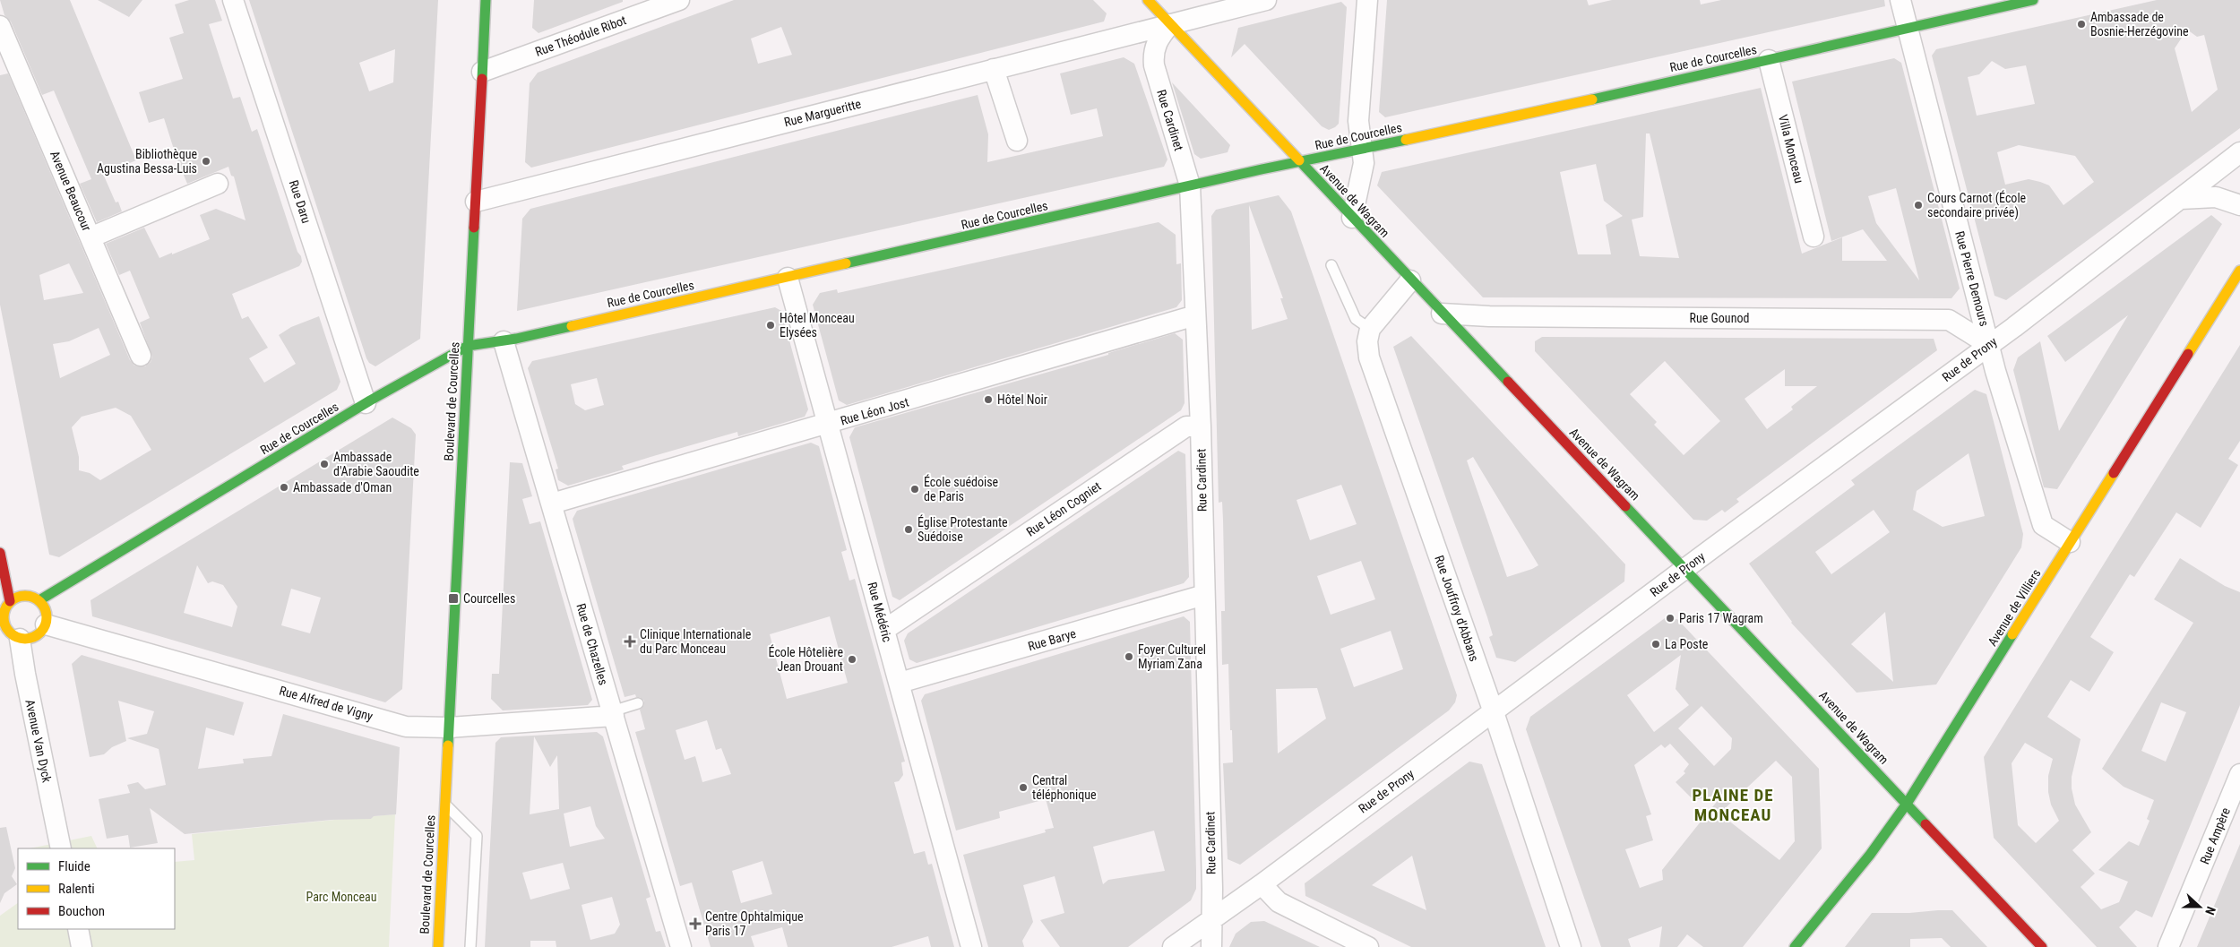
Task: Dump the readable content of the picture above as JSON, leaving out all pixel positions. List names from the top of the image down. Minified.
{"streets":{"main road":["Rue de Courcelles","Avenue de Wagram","Boulevard de Courcelles","Avenue de Villiers"],"street":["Rue Théodule Ribot","Rue Margueritte","Rue Cardinet","Villa Monceau","Avenue Beaucour","Rue Daru","Rue Pierre Demours","Rue Gounod","Rue de Prony","Rue Léon Jost","Rue Léon Cogniet","Rue Jouffroy d'Abbans","Rue Médéric","Rue Barye","Rue de Chazelles","Rue Alfred de Vigny","Avenue Van Dyck","Rue Ampère"]},"crossings":[["Rue Théodule Ribot","Boulevard de Courcelles"],["Rue de Courcelles","Rue Cardinet"],["Rue de Courcelles","Villa Monceau"],["Rue de Courcelles","Avenue de Wagram"],["Rue de Courcelles","Rue Daru"],["Rue de Courcelles","Rue Pierre Demours"],["Rue de Courcelles","Boulevard de Courcelles"],["Rue de Courcelles","Rue Médéric"],["Rue de Courcelles","Rue de Chazelles"],["Rue de Courcelles","Rue Alfred de Vigny"],["Rue de Courcelles","Avenue Van Dyck"],["Rue Margueritte","Rue Cardinet"],["Rue Margueritte","Avenue de Wagram"],["Rue Margueritte","Boulevard de Courcelles"],["Rue Cardinet","Avenue de Wagram"],["Rue Cardinet","Rue de Prony"],["Rue Cardinet","Rue Léon Jost"],["Rue Cardinet","Rue Léon Cogniet"],["Rue Cardinet","Rue Barye"],["Avenue de Wagram","Rue Gounod"],["Avenue de Wagram","Rue de Prony"],["Avenue de Wagram","Avenue de Villiers"],["Rue Pierre Demours","Rue Gounod"],["Rue Pierre Demours","Rue de Prony"],["Rue Pierre Demours","Avenue de Villiers"],["Rue Gounod","Rue de Prony"],["Rue de Prony","Rue Jouffroy d'Abbans"],["Boulevard de Courcelles","Rue Alfred de Vigny"],["Rue Léon Jost","Rue Médéric"],["Rue Léon Jost","Rue de Chazelles"],["Rue Léon Cogniet","Rue Médéric"],["Rue Médéric","Rue Barye"],["Rue de Chazelles","Rue Alfred de Vigny"],["Rue Alfred de Vigny","Avenue Van Dyck"]],"districts":["PLAINE DE MONCEAU"],"parks":["Parc Monceau"],"places":{"other":["Ambassade de Bosnie-Herzégovine","Bibliothèque Agustina Bessa-Luis","Cours Carnot (École secondaire privée)","Hôtel Monceau Elysées","Hôtel Noir","Ambassade d'Arabie Saoudite","Ambassade d'Oman","École suédoise de Paris","Église Protestante Suédoise","Paris 17 Wagram","La Poste","Foyer Culturel Myriam Zana","École Hôtelière Jean Drouant","Central téléphonique"],"transit":["Courcelles"],"health":["Clinique Internationale du Parc Monceau","Centre Ophtalmique Paris 17"]},"legend":["Fluide","Ralenti","Bouchon"],"north":"right"}
